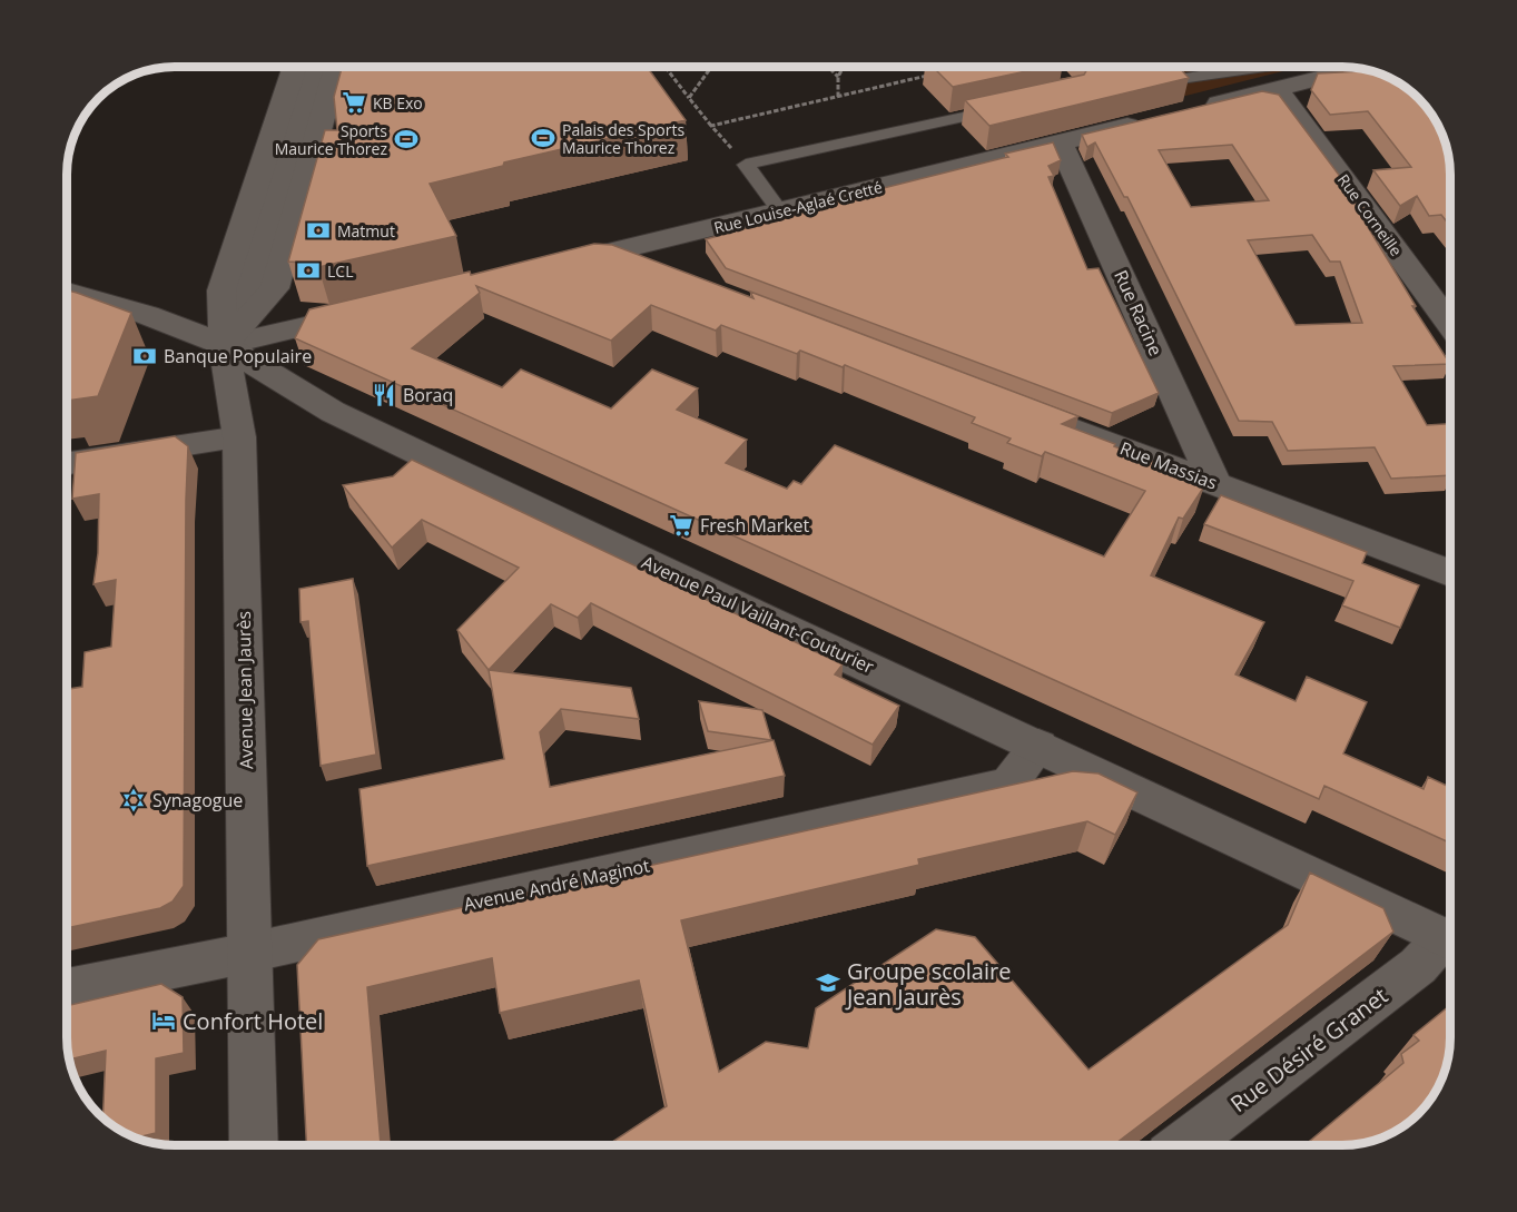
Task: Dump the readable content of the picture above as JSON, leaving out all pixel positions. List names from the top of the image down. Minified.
{"streets":{"street":["Rue Louise-Aglaé Cretté","Rue Corneille","Rue Racine","Rue Massias","Avenue Paul Vaillant-Couturier","Avenue Jean Jaurès","Avenue André Maginot","Rue Désiré Granet"]},"crossings":[["Rue Louise-Aglaé Cretté","Rue Racine"],["Rue Racine","Rue Massias"],["Avenue Paul Vaillant-Couturier","Avenue Jean Jaurès"],["Avenue Paul Vaillant-Couturier","Avenue André Maginot"],["Avenue Jean Jaurès","Avenue André Maginot"]],"places":{"supermarket":["KB Exo","Fresh Market"],"sports":["Palais des Sports Maurice Thorez","Sports Maurice Thorez"],"bank":["Matmut","LCL","Banque Populaire"],"restaurant":["Boraq"],"synagogue":["Synagogue"],"school or university":["Groupe scolaire Jean Jaurès"],"hotel":["Confort Hotel"]}}
